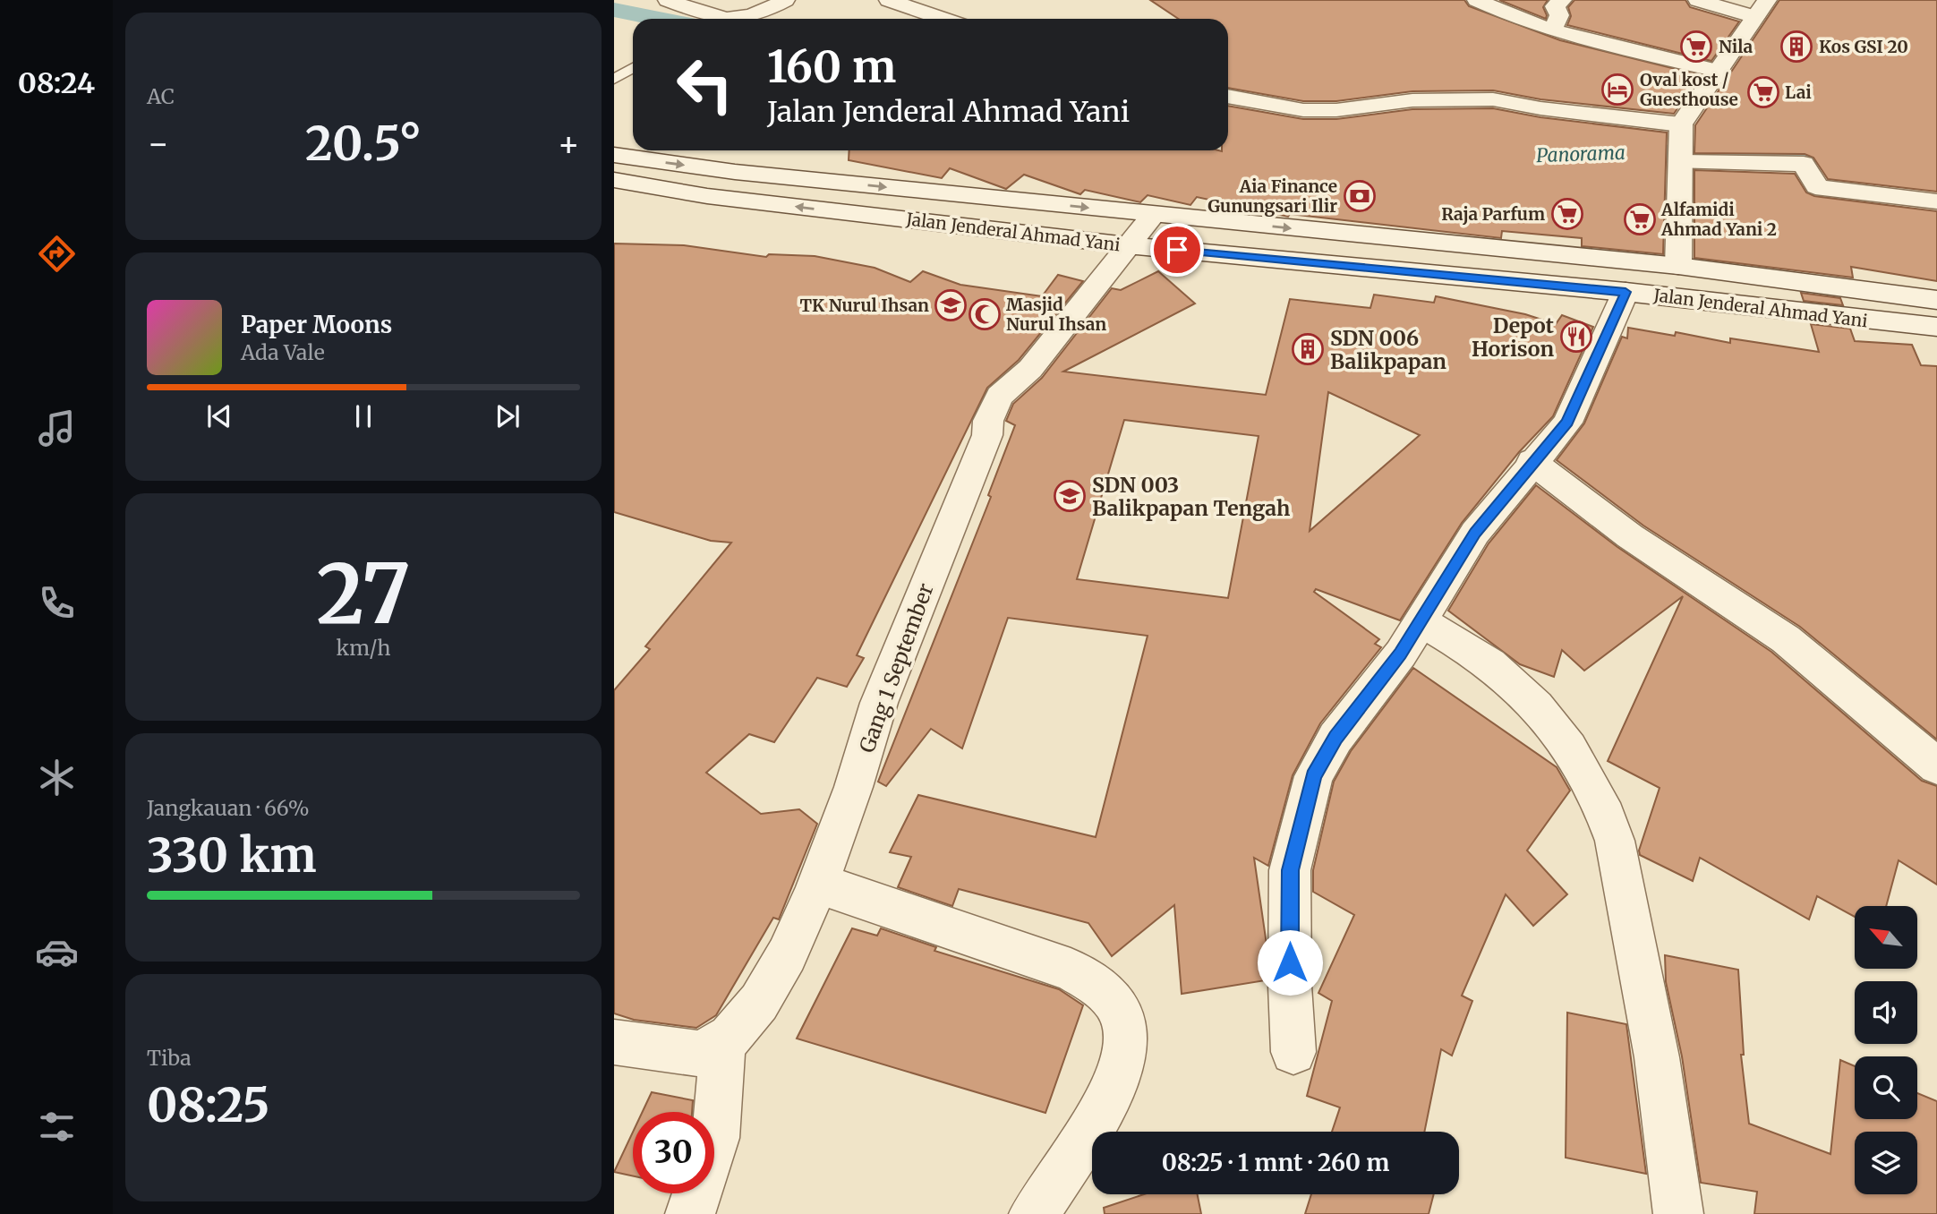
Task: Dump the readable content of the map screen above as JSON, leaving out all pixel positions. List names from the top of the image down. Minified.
{"streets":{"street":["Jalan Jenderal Ahmad Yani","Gang 1 September"]},"crossings":[["Jalan Jenderal Ahmad Yani","Gang 1 September"]],"water":["Panorama"],"places":{"supermarket":["Nila","Lai","Raja Parfum","Alfamidi Ahmad Yani 2"],"building":["Kos GSI 20","SDN 006 Balikpapan"],"hotel":["Oval kost / Guesthouse"],"bank":["Aia Finance Gunungsari Ilir"],"school or university":["TK Nurul Ihsan","SDN 003 Balikpapan Tengah"],"mosque":["Masjid Nurul Ihsan"],"restaurant":["Depot Horison"]},"north":"top left","page":{"tabs":"08:24","tile":["AC",["27","km/h"],["Jangkauan · 66%","330 km"],["Tiba","08:25"]],"turn":["160 m","Jalan Jenderal Ahmad Yani"],"heat":["−","20.5°","+"],"song":["Paper Moons","Ada Vale"],"limit":"30","trip":"08:25 · 1 mnt · 260 m"}}
